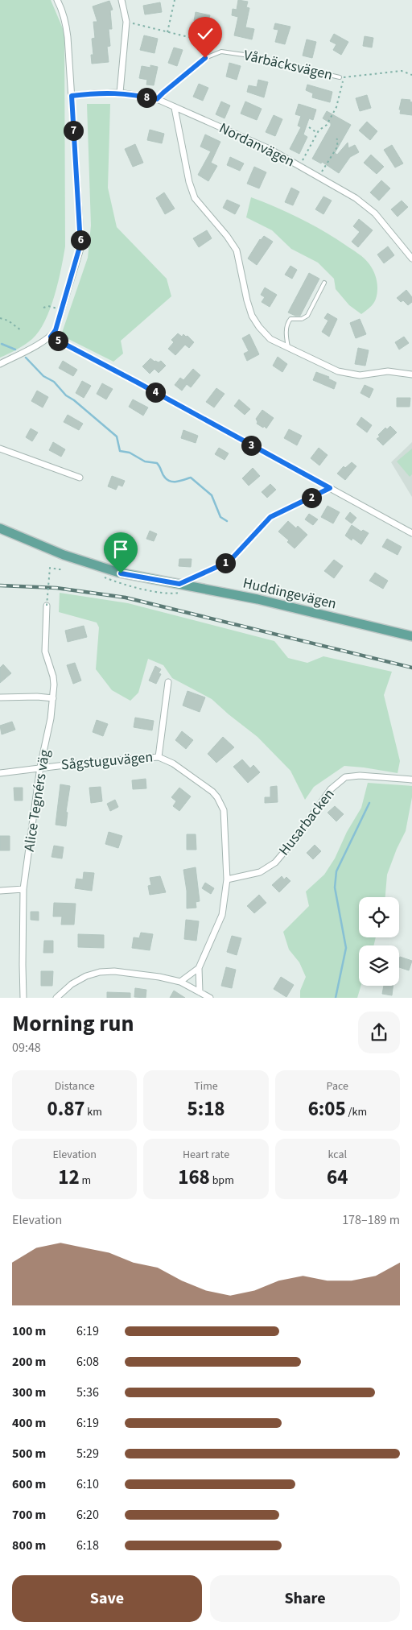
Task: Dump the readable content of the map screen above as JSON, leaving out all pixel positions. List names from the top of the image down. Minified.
{"streets":{"main road":["Huddingevägen"],"street":["Nordanvägen","Sågstuguvägen","Alice Tegnérs väg","Husarbacken"],"lane":["Vårbäcksvägen"]},"crossings":[["Vårbäcksvägen","Nordanvägen"],["Sågstuguvägen","Alice Tegnérs väg"],["Sågstuguvägen","Husarbacken"]],"page":{"pins":["8","7","6","5","4","3","2","1"],"heading":["Morning run","09:48"],"stats":[["Distance","0.87 km"],["Time","5:18"],["Pace","6:05 /km"],["Elevation","12 m"],["Heart rate","168 bpm"],["kcal","64"]],"chart":["Elevation","178–189 m"],"list":[{"name":"100 m","note":"6:19"},{"name":"200 m","note":"6:08"},{"name":"300 m","note":"5:36"},{"name":"400 m","note":"6:19"},{"name":"500 m","note":"5:29"},{"name":"600 m","note":"6:10"},{"name":"700 m","note":"6:20"},{"name":"800 m","note":"6:18"}],"buttons":["Save","Share"]}}
